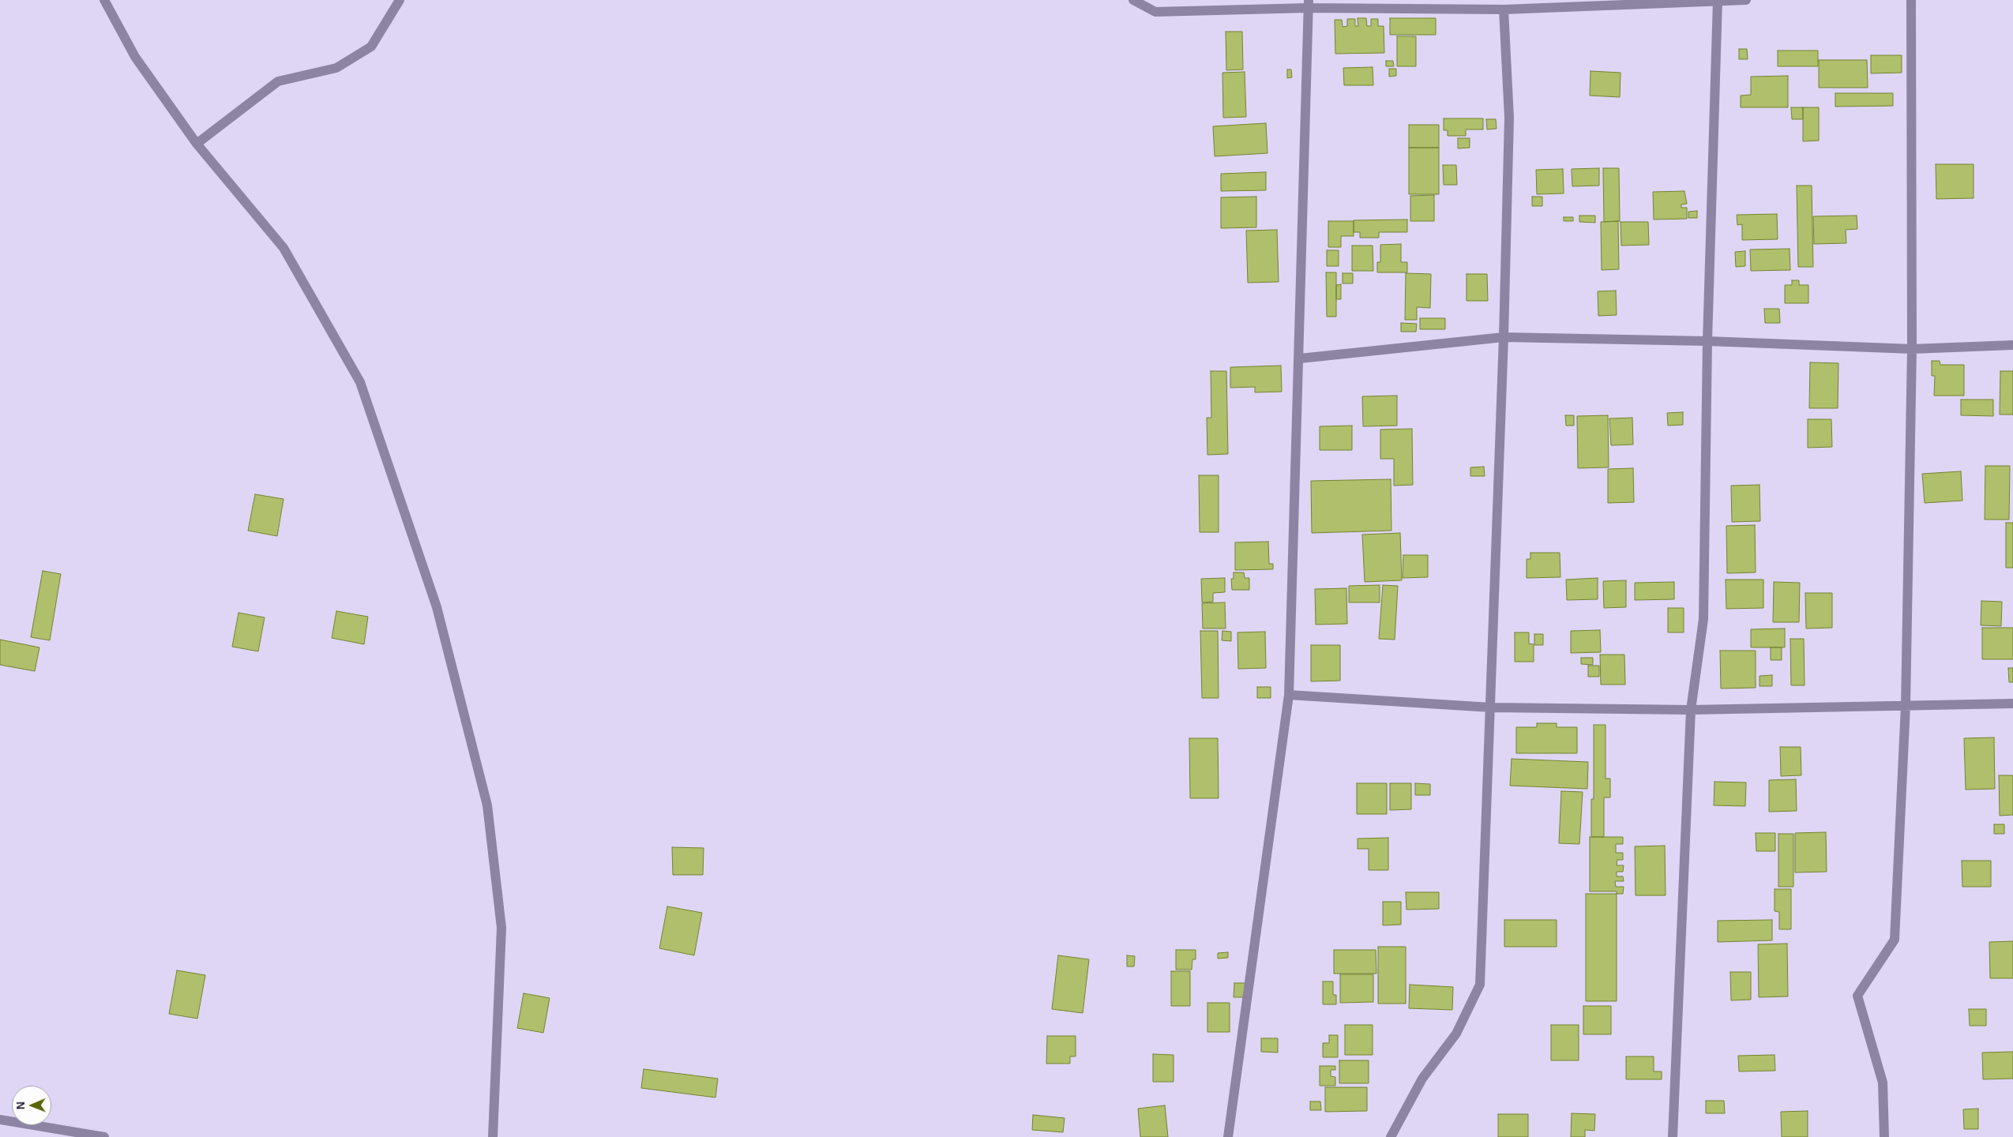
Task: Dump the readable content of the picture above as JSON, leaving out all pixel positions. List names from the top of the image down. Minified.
{"north":"left"}
